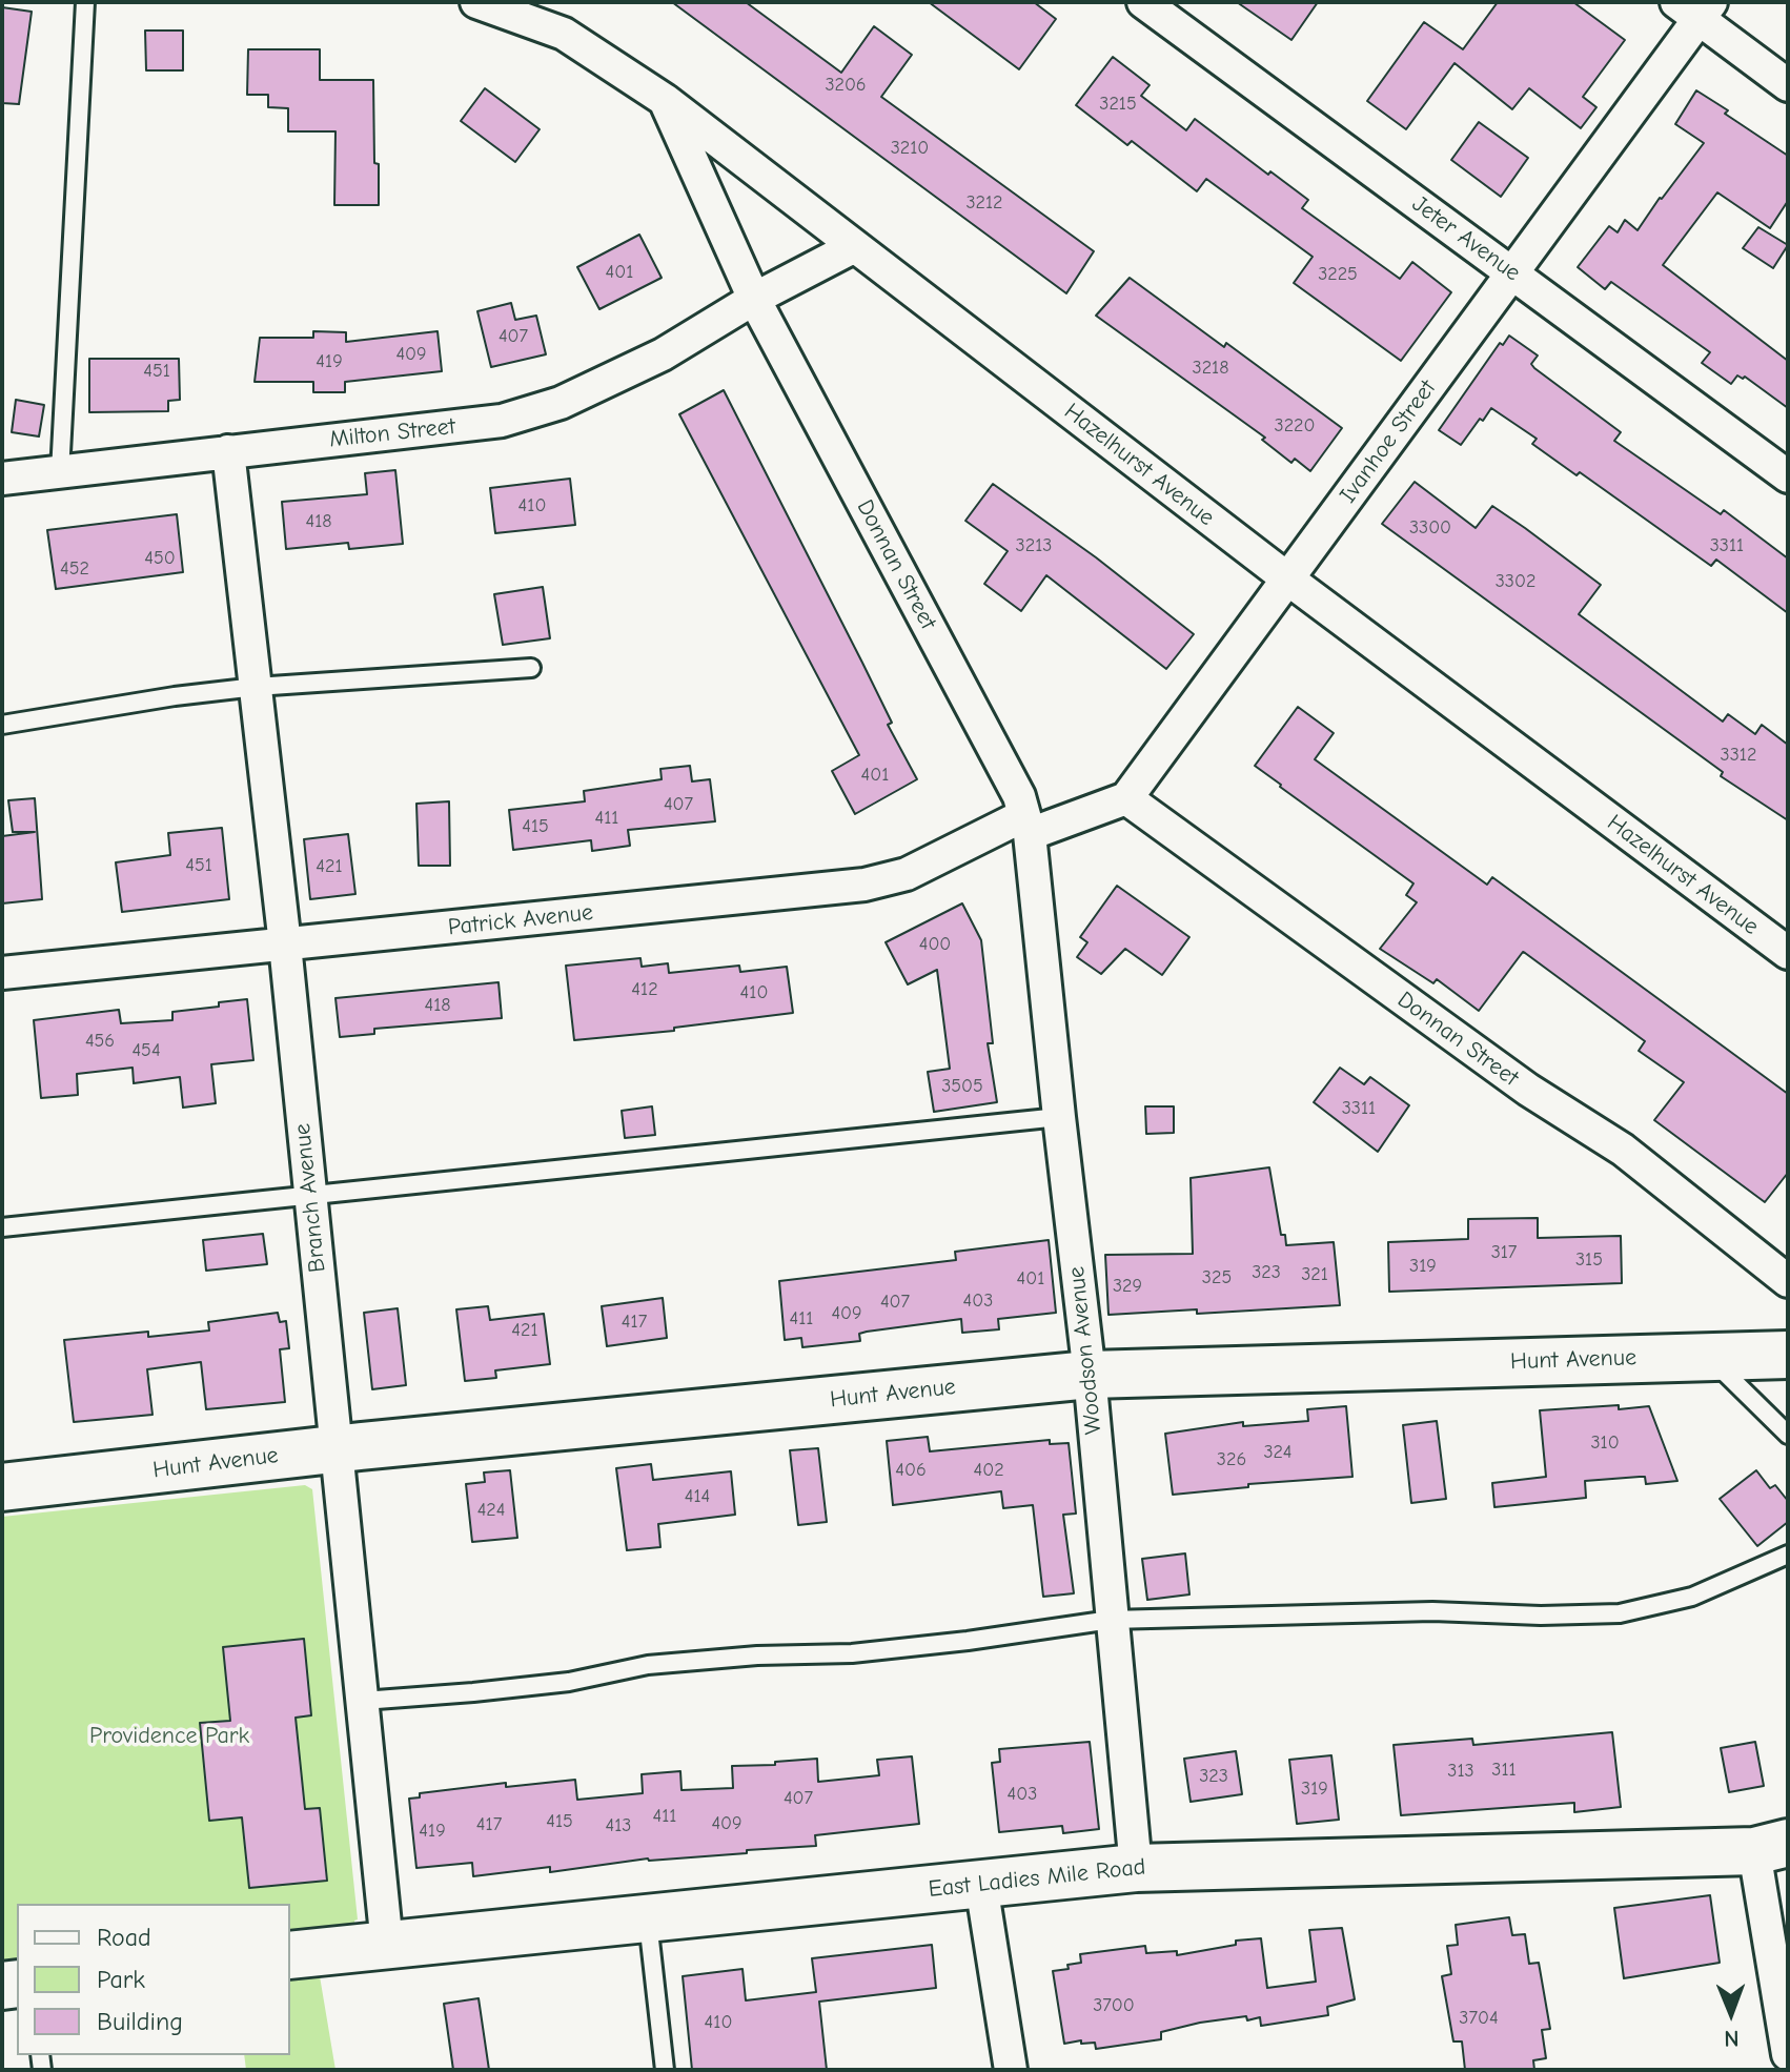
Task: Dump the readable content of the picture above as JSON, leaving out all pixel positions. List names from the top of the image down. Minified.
{"streets":{"street":["Jeter Avenue","Milton Street","Ivanhoe Street","Hazelhurst Avenue","Donnan Street","Patrick Avenue","Branch Avenue","Woodson Avenue","Hunt Avenue","East Ladies Mile Road"]},"crossings":[["Jeter Avenue","Ivanhoe Street"],["Milton Street","Hazelhurst Avenue"],["Milton Street","Donnan Street"],["Milton Street","Branch Avenue"],["Ivanhoe Street","Hazelhurst Avenue"],["Ivanhoe Street","Donnan Street"],["Donnan Street","Patrick Avenue"],["Donnan Street","Woodson Avenue"],["Patrick Avenue","Branch Avenue"],["Patrick Avenue","Woodson Avenue"],["Branch Avenue","Hunt Avenue"],["Branch Avenue","East Ladies Mile Road"],["Woodson Avenue","Hunt Avenue"],["Woodson Avenue","East Ladies Mile Road"]],"parks":["Providence Park"],"house_numbers":["3206","3215","3210","3212","401","3225","407","409","419","3218","451","3220","410","418","3300","3213","3311","450","452","3302","3312","401","407","411","415","451","421","400","412","410","418","456","454","3505","3311","317","315","319","323","321","325","401","329","403","407","409","411","417","421","310","324","326","406","402","414","424","311","313","323","319","403","407","411","415","409","417","413","419","3700","3704","410"],"legend":["Road","Park","Building"],"north":"bottom"}
